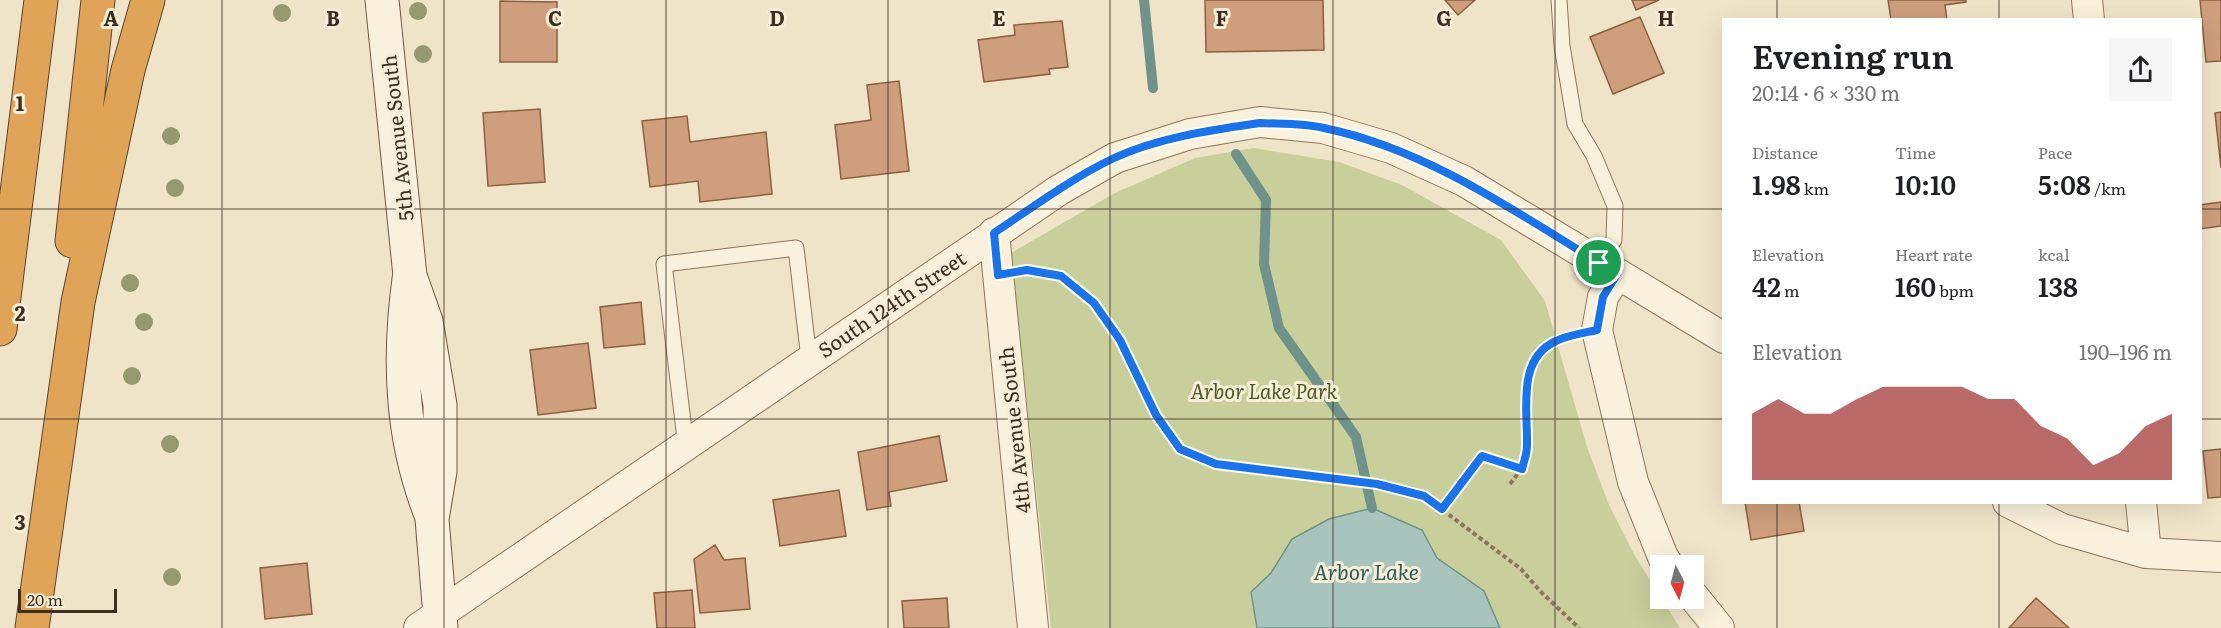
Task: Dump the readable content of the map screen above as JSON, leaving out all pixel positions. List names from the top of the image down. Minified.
{"streets":{"street":["5th Avenue South","South 124th Street","4th Avenue South"]},"crossings":[["5th Avenue South","South 124th Street"],["South 124th Street","4th Avenue South"]],"water":["Arbor Lake"],"parks":["Arbor Lake Park"],"scale_bar":"20 m","north":"bottom","page":{"heading":["Evening run","20:14 · 6 × 330 m"],"stats":[["Distance","1.98 km"],["Time","10:10"],["Pace","5:08 /km"],["Elevation","42 m"],["Heart rate","160 bpm"],["kcal","138"]],"chart":["Elevation","190–196 m"],"scale":"20 m"},"grid":{"columns":["A","B","C","D","E","F","G","H"],"rows":["1","2","3"]}}
